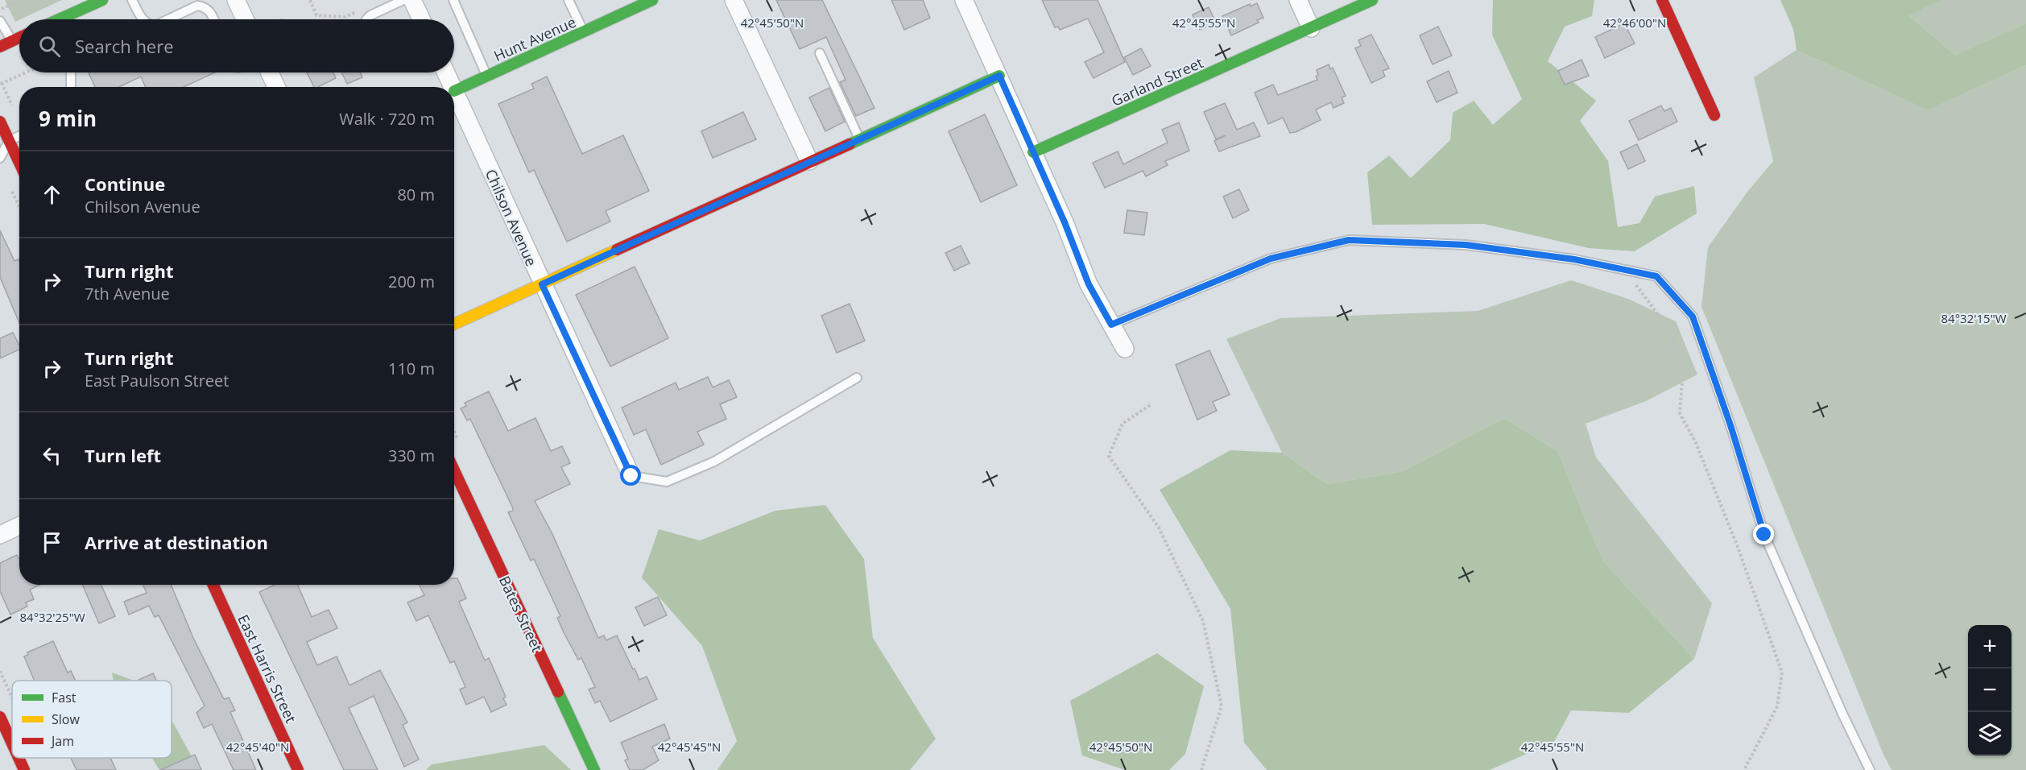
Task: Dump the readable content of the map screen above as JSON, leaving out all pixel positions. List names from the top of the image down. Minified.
{"streets":{"street":["Hunt Avenue","Garland Street","Chilson Avenue","Bates Street","East Harris Street"]},"crossings":[["Hunt Avenue","Chilson Avenue"]],"legend":["Fast","Slow","Jam"],"page":{"search":"Search here","heading":["9 min","Walk · 720 m"],"list":[["Continue","Chilson Avenue","80 m"],["Turn right","7th Avenue","200 m"],["Turn right","East Paulson Street","110 m"],["Turn left","330 m"],"Arrive at destination"],"map_buttons":["+","−"]},"coordinates":["42°45'50\"N","42°45'55\"N","42°46'00\"N","84°32'15\"W","84°32'25\"W","42°45'40\"N","42°45'45\"N"]}
